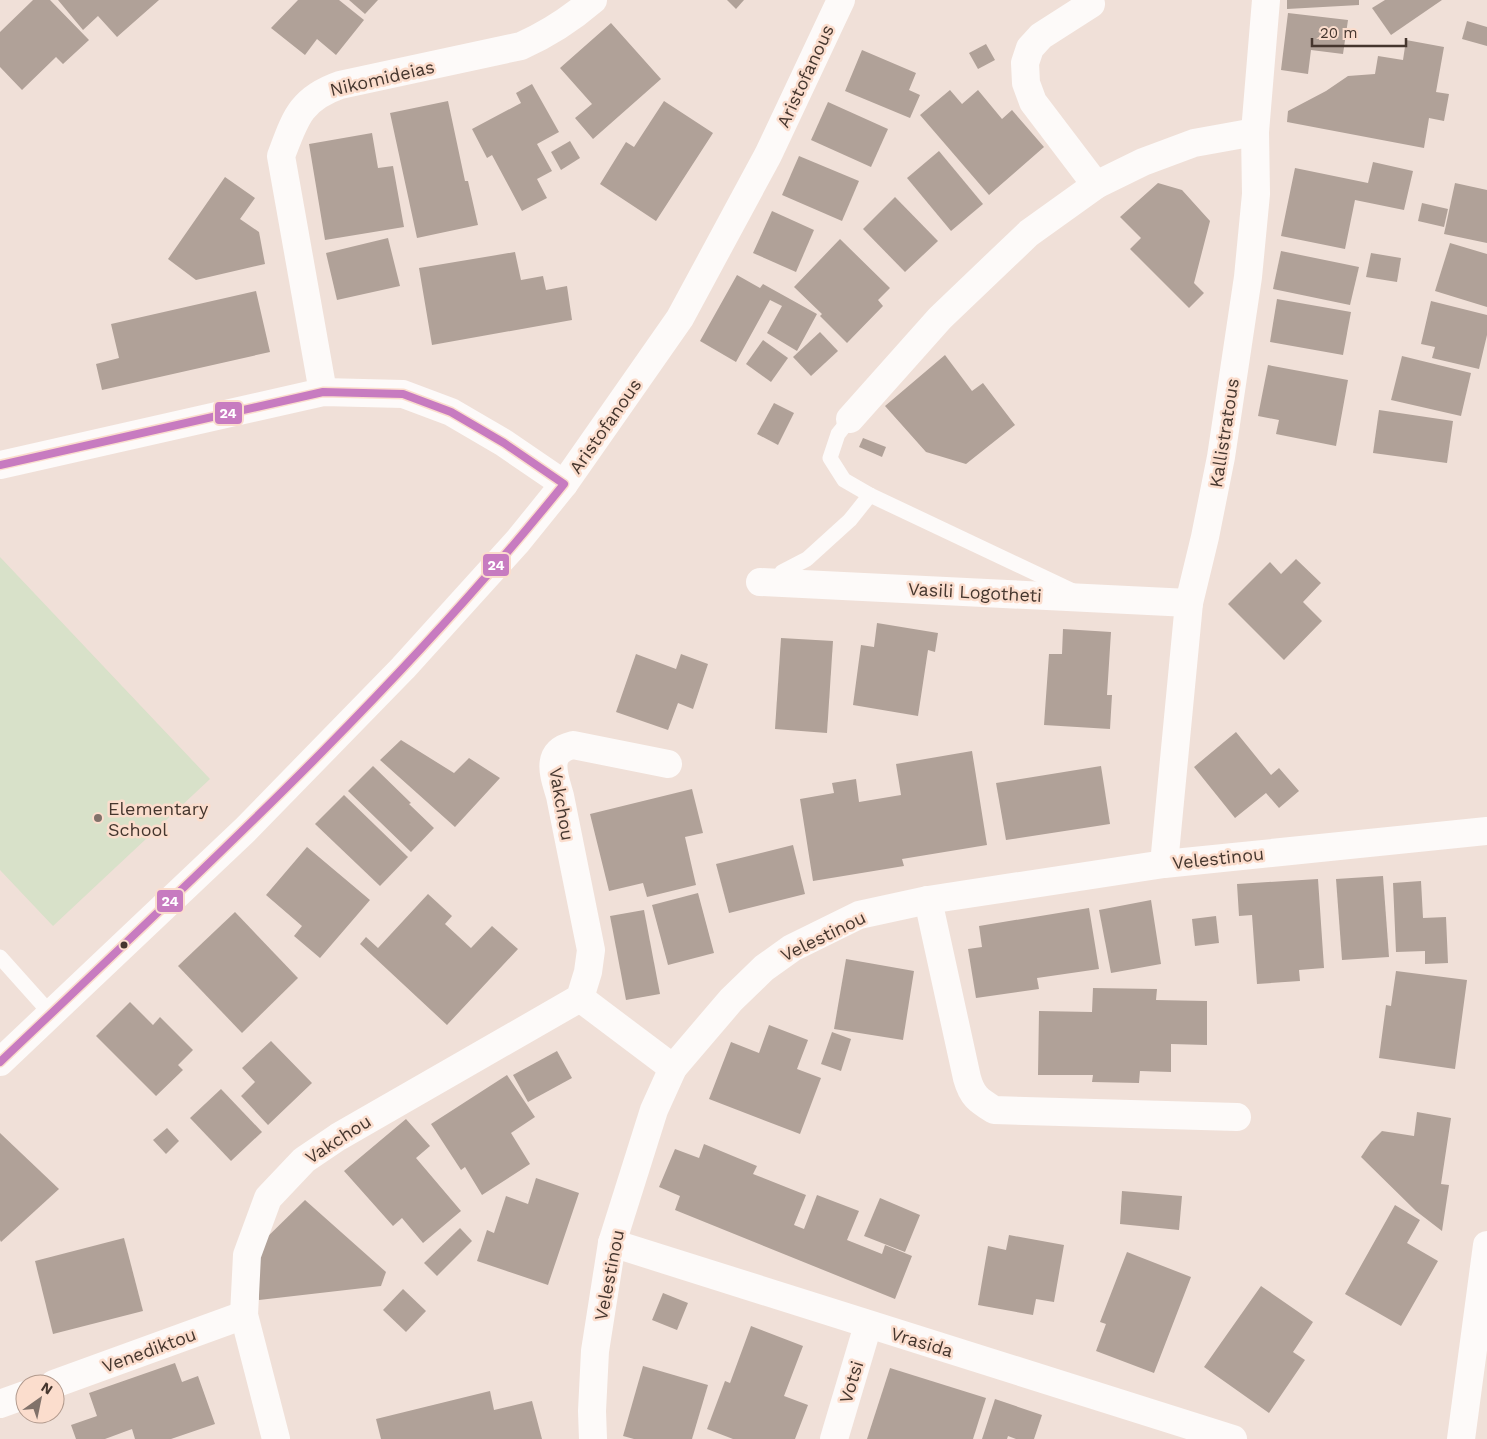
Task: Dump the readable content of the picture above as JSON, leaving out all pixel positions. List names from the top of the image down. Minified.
{"streets":{"street":["Aristofanous","Nikomideias","Kallistratous","Vasili Logotheti","Vakchou","Velestinou","Vrasida","Venediktou","Votsi"]},"crossings":[["Kallistratous","Vasili Logotheti"],["Kallistratous","Velestinou"],["Vakchou","Venediktou"],["Velestinou","Vrasida"],["Vrasida","Votsi"]],"places":["Elementary School"],"lines":["transit line 24"],"scale_bar":"20 m","north":"top right"}
